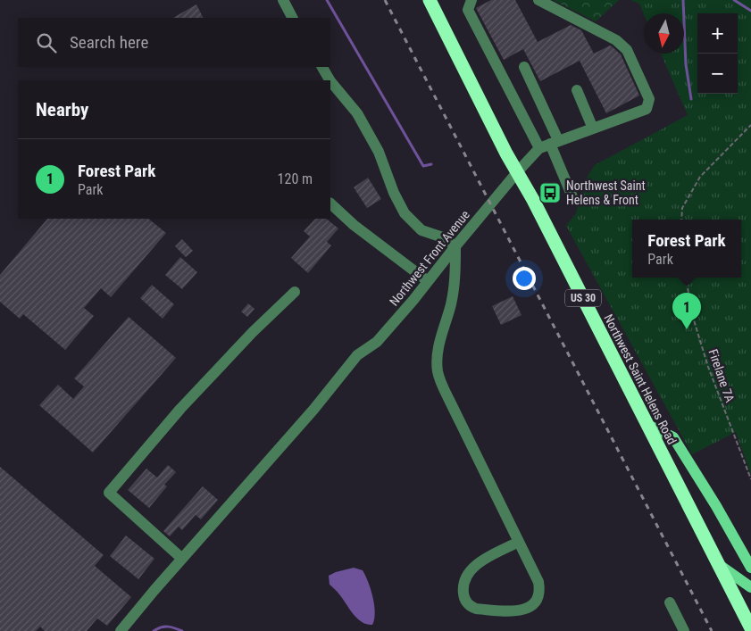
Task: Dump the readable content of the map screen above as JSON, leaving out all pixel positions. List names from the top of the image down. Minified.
{"streets":{"highway":["US 30","Northwest Saint Helens Road"],"lane":["Northwest Front Avenue"],"path":["Firelane 7A"]},"crossings":[["Northwest Front Avenue","Northwest Saint Helens Road"]],"places":{"bus stop":["Northwest Saint Helens & Front"]},"north":"bottom","page":{"map_buttons":["+","−"],"search":"Search here","heading":"Nearby","list":[{"mark":"1","name":"Forest Park","note":"Park","value":"120 m"}],"popup":["Forest Park","Park"],"pins":"1"}}
